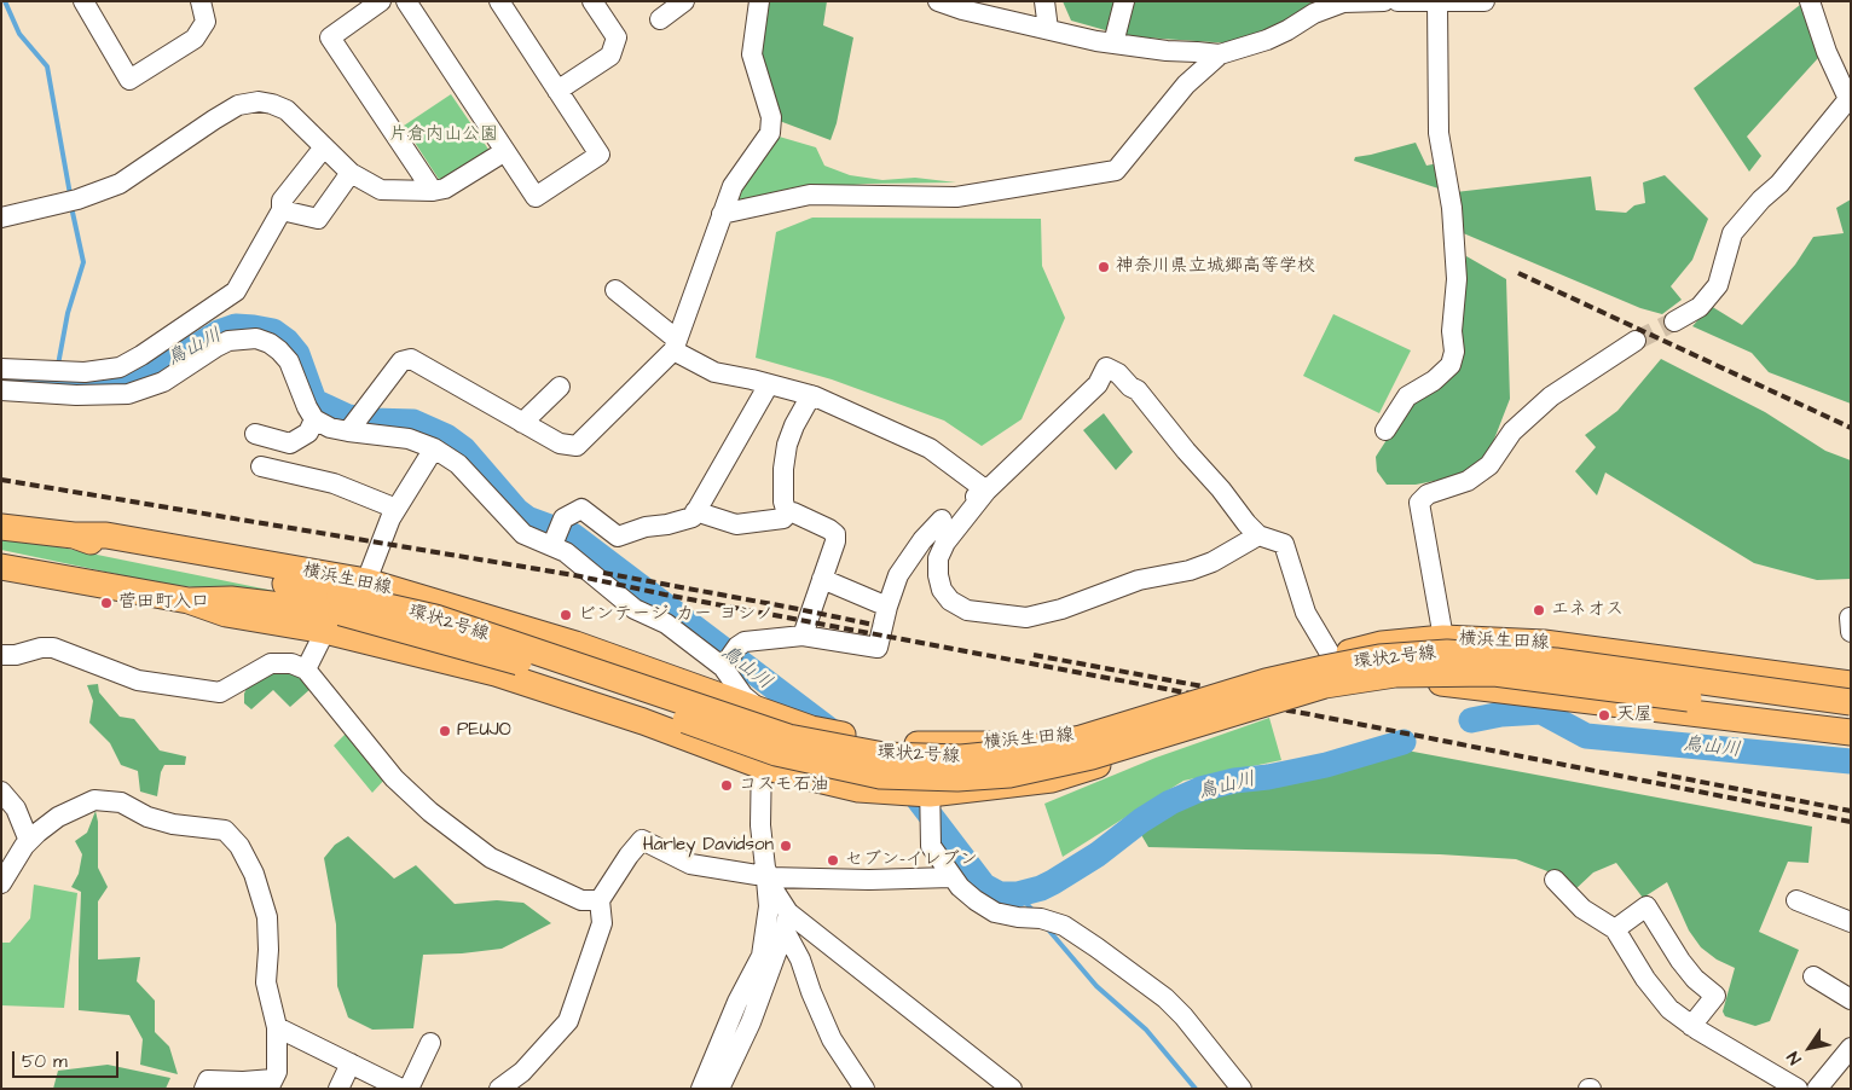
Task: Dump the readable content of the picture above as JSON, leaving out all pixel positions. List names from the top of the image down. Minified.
{"streets":{"main road":["横浜生田線","環状2号線"]},"crossings":[["横浜生田線","環状2号線"]],"water":["鳥山川"],"parks":["片倉内山公園"],"places":["神奈川県立城郷高等学校","菅田町入口","エネオス","ビンテージ カー ヨシノ","天屋","PEUJO","コスモ石油","Harley Davidson","セブン-イレブン"],"scale_bar":"50 m","north":"bottom left"}
